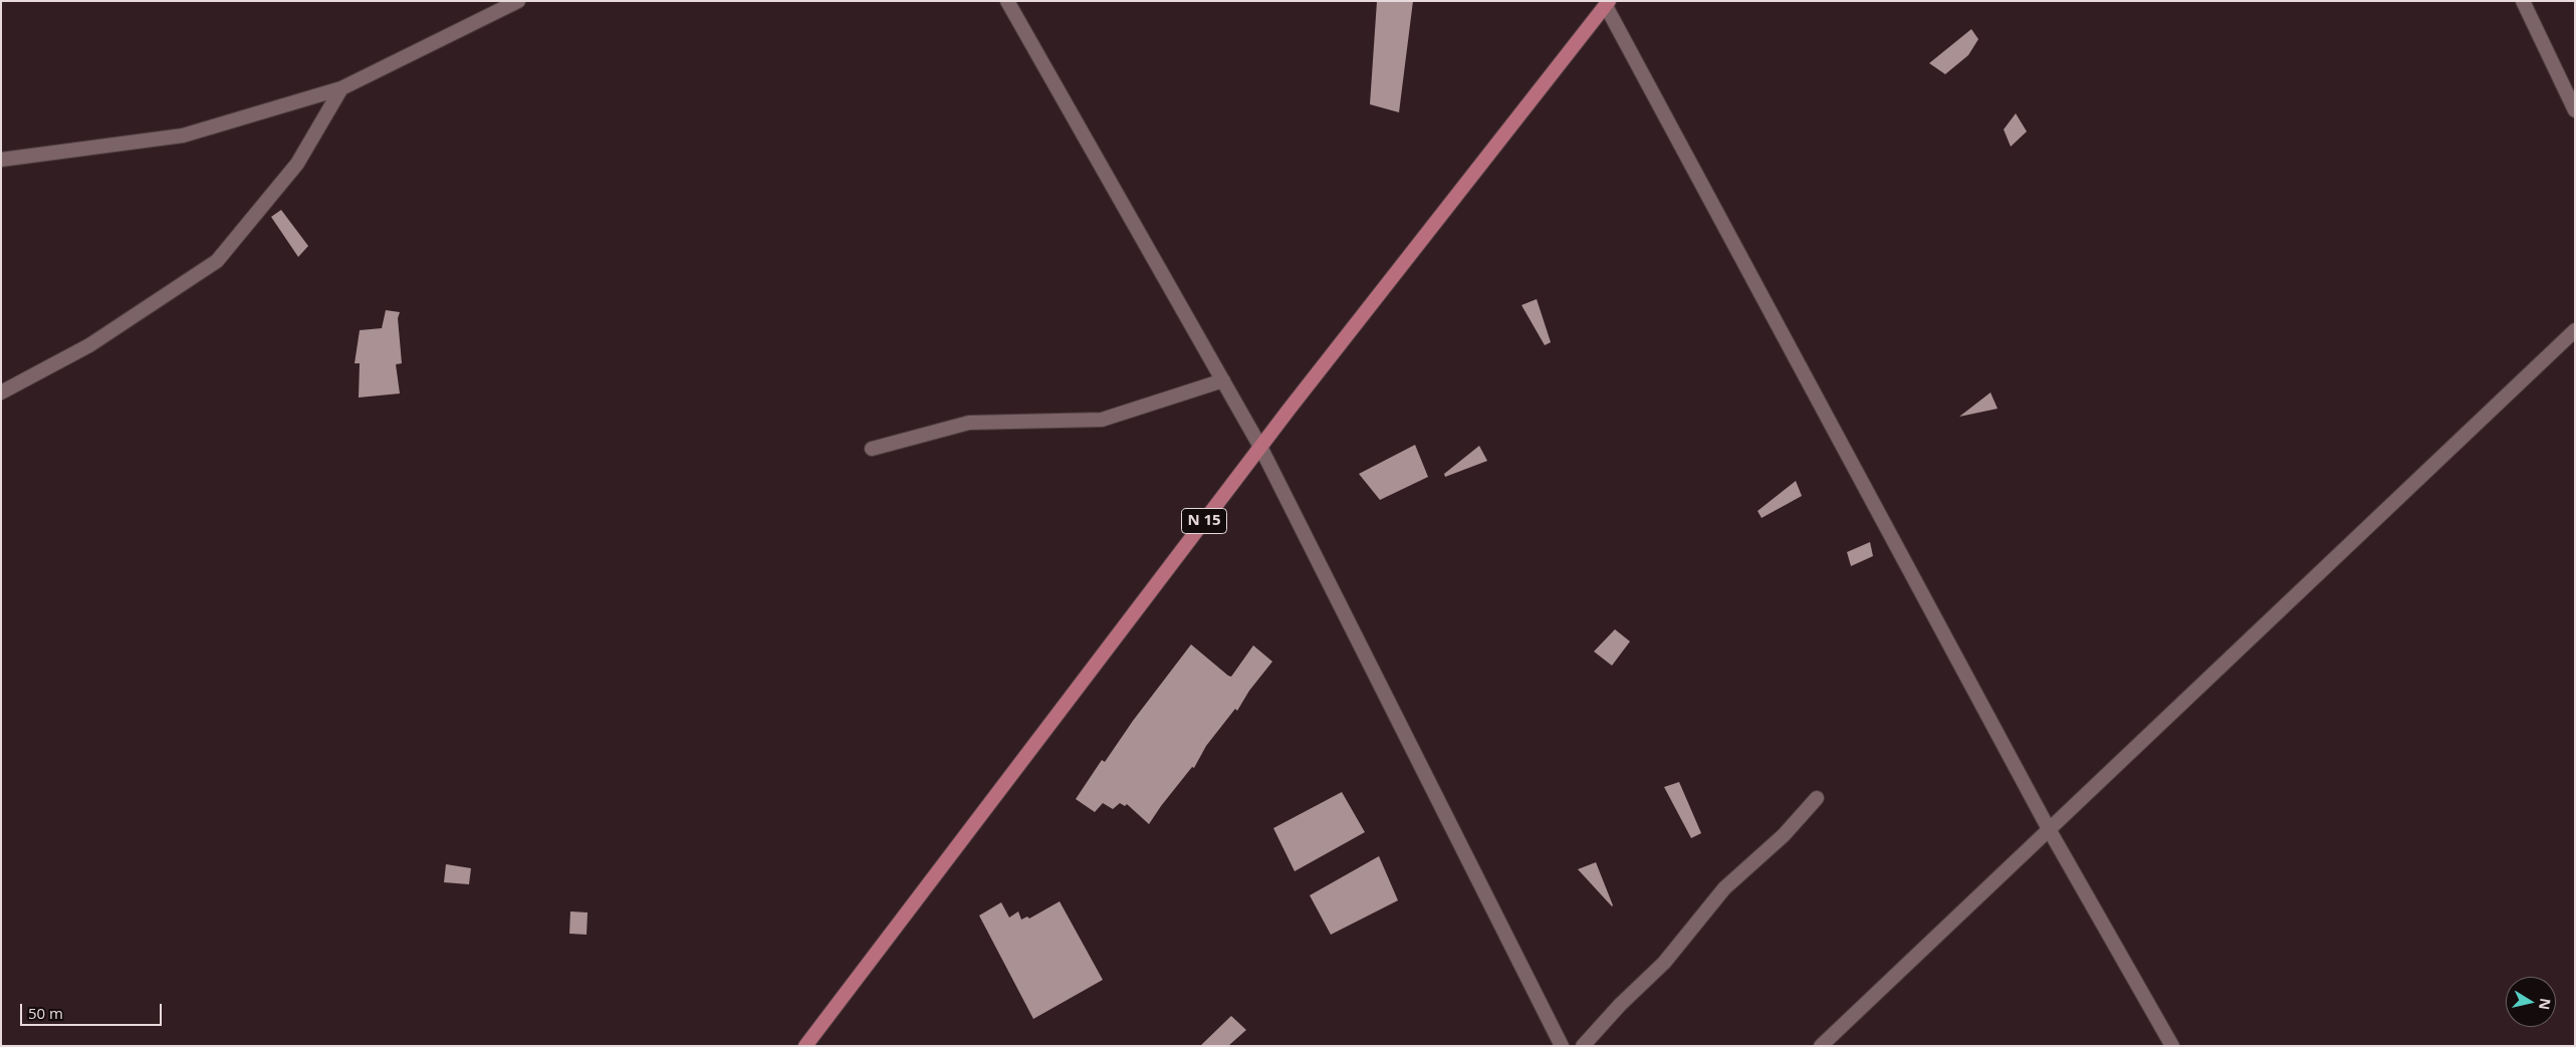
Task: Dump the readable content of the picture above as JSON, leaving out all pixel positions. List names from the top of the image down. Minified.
{"streets":{"main road":["N 15"]},"scale_bar":"50 m","north":"right"}
